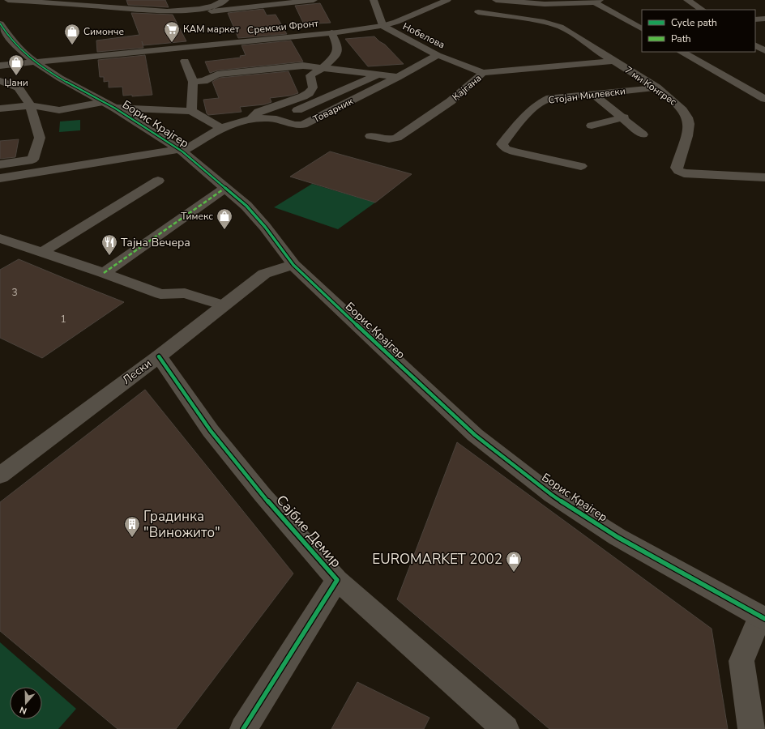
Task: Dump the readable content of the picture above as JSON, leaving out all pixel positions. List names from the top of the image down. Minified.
{"streets":{"street":["Сремски Фронт","Нобелова","7 ми Конгрес","Кајгана","Стојан Милевски","Товарник","Борис Крајгер","Лески","Сајбие Демир"]},"crossings":[["Сремски Фронт","Нобелова"],["Сремски Фронт","Борис Крајгер"],["Нобелова","Кајгана"],["Нобелова","Товарник"],["7 ми Конгрес","Кајгана"],["7 ми Конгрес","Стојан Милевски"],["Товарник","Борис Крајгер"],["Лески","Сајбие Демир"]],"places":{"supermarket":["КАМ маркет"],"shop":["Симонче","Џани","Тимекс","EUROMARKET 2002"],"restaurant":["Тајна Вечера"],"building":["Градинка \"Виножито\""]},"house_numbers":["3","1"],"legend":["Cycle path","Path"],"north":"bottom"}
